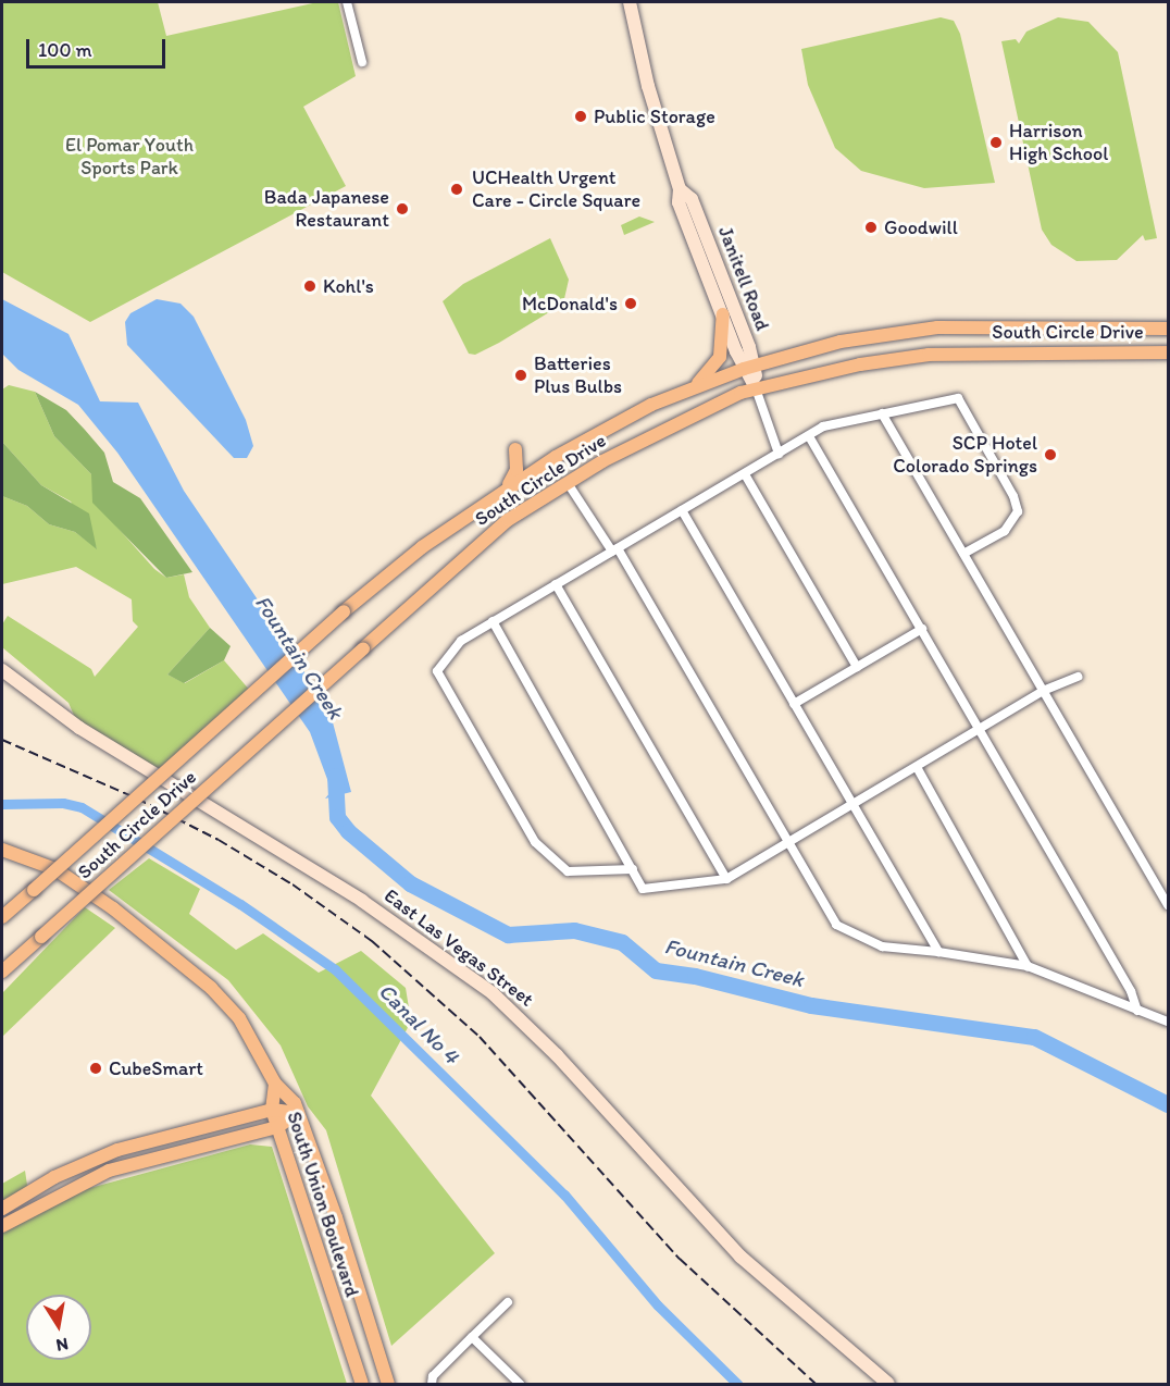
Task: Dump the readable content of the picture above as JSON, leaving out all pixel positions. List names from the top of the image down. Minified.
{"streets":{"main road":["South Circle Drive","South Union Boulevard"],"street":["Janitell Road","East Las Vegas Street"]},"crossings":[["Janitell Road","South Circle Drive"]],"water":["Fountain Creek","Canal No 4"],"parks":["El Pomar Youth Sports Park"],"places":["Public Storage","Harrison High School","UCHealth Urgent Care - Circle Square","Bada Japanese Restaurant","Goodwill","Kohl's","McDonald's","Batteries Plus Bulbs","SCP Hotel Colorado Springs","CubeSmart"],"scale_bar":"100 m","north":"bottom"}
